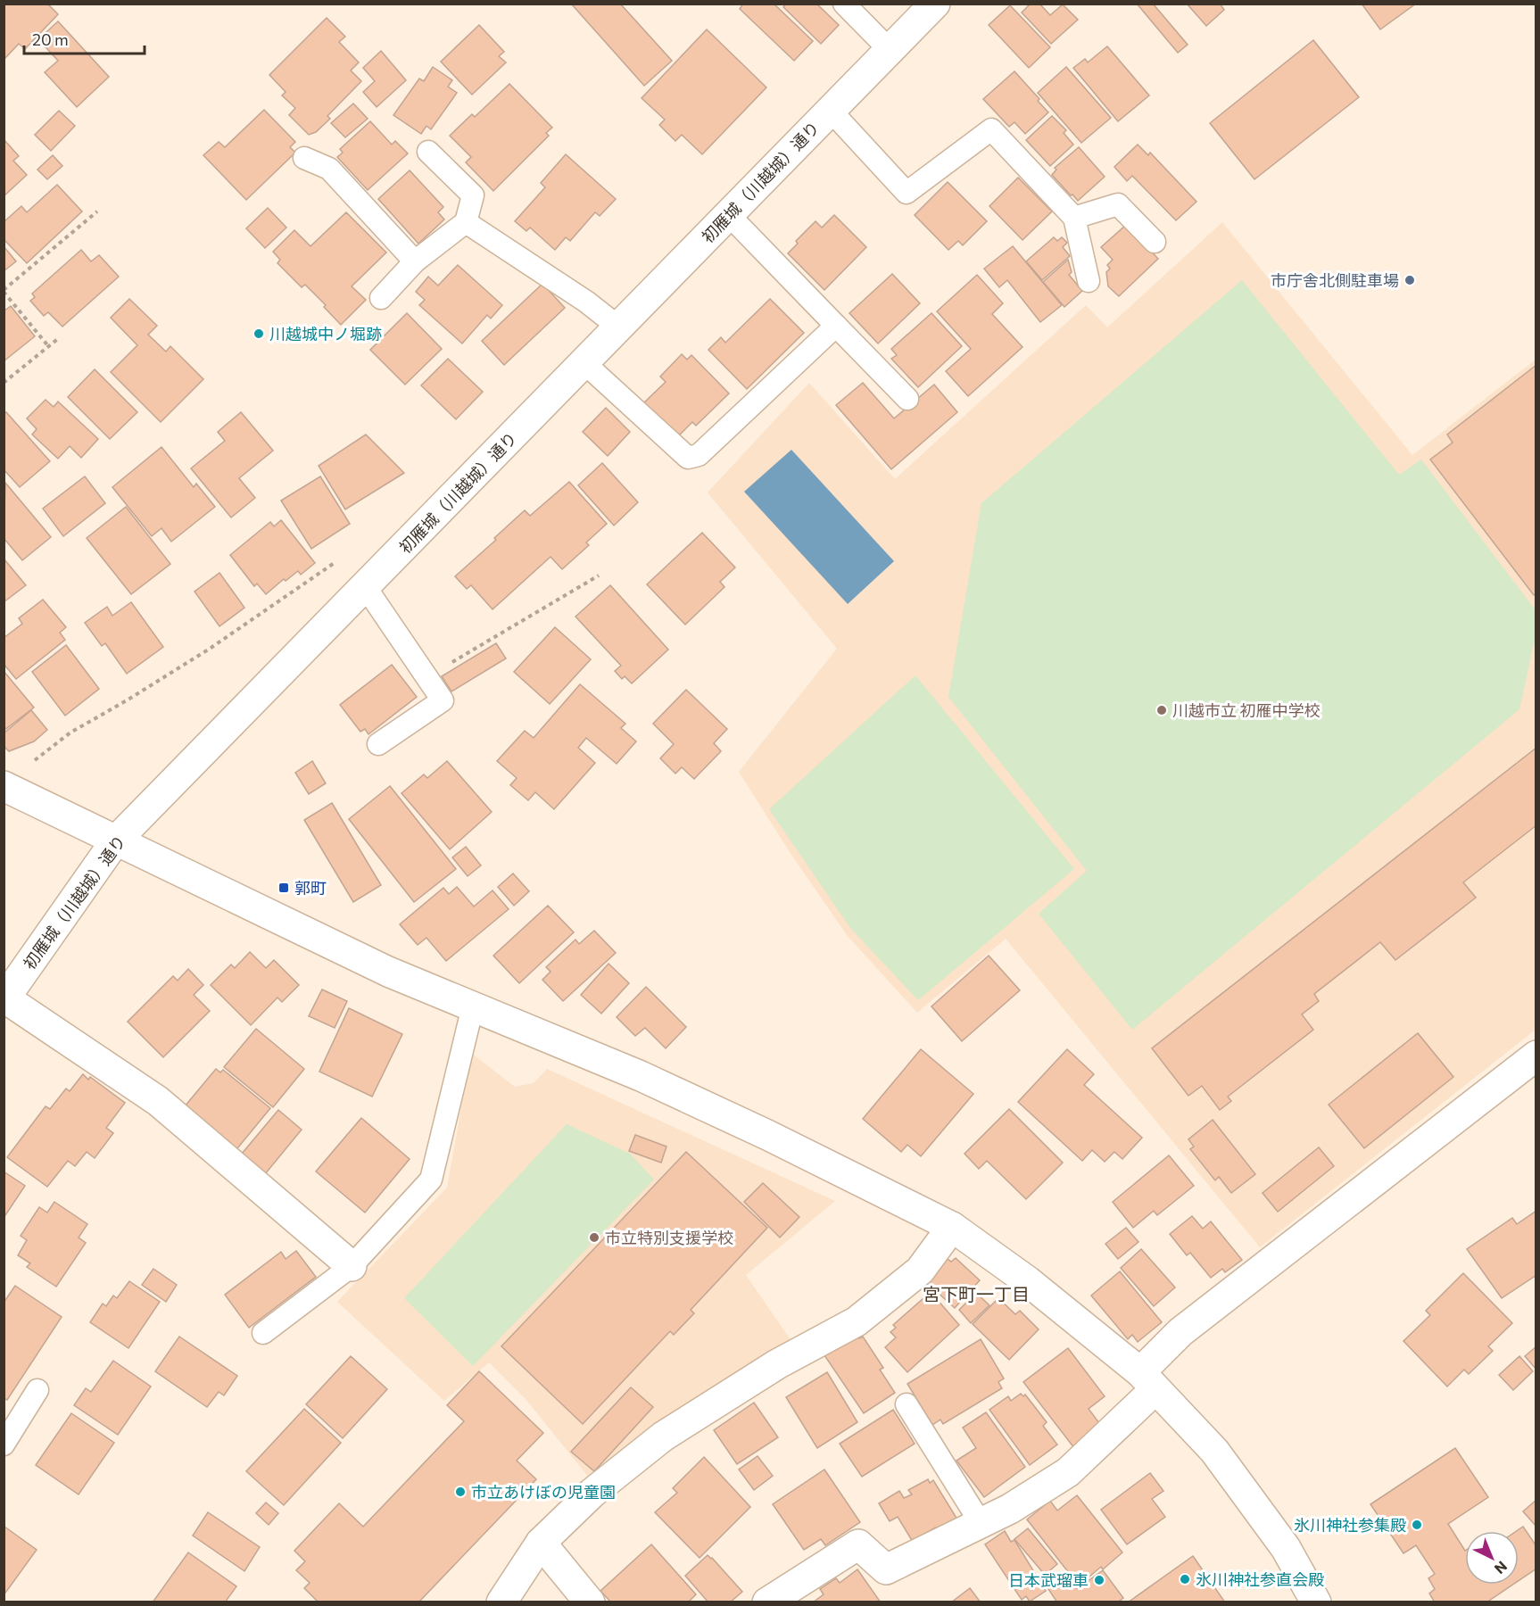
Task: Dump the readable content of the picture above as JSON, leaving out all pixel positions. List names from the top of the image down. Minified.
{"streets":{"street":["初雁城（川越城）通り"]},"districts":["宮下町一丁目"],"places":{"other":["市庁舎北側駐車場","川越城中ノ堀跡","川越市立 初雁中学校","市立特別支援学校","市立あけぼの児童園","氷川神社参集殿","氷川神社参直会殿","日本武瑠車"],"transit":["郭町"]},"scale_bar":"20 m","north":"bottom right"}
